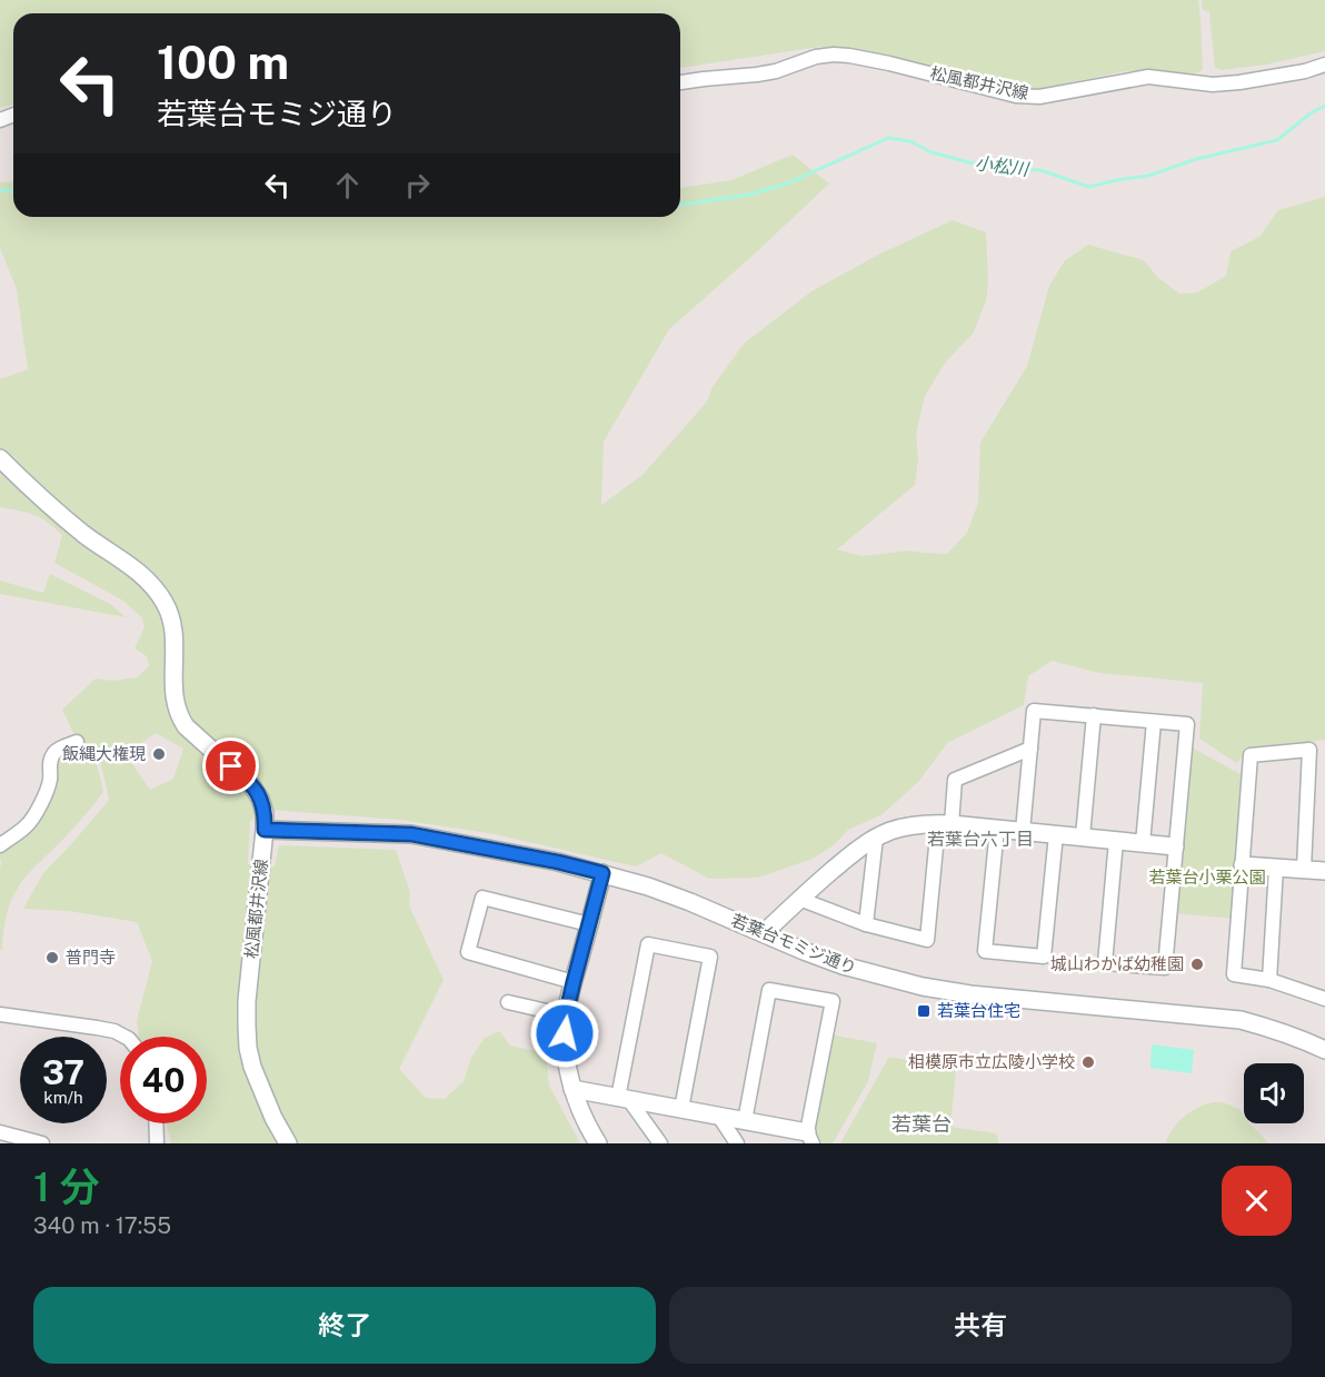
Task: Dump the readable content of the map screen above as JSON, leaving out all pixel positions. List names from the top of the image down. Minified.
{"streets":{"street":["松風都井沢線","若葉台モミジ通り"]},"crossings":[["松風都井沢線","若葉台モミジ通り"]],"districts":["若葉台六丁目","若葉台"],"water":["小松川"],"parks":["若葉台小栗公園"],"places":{"other":["飯縄大権現","普門寺","城山わかば幼稚園","相模原市立広陵小学校"],"transit":["若葉台住宅"]},"page":{"turn":["100 m","若葉台モミジ通り"],"speed":"37 km/h","limit":"40","heading":["1 分","340 m · 17:55"],"buttons":["終了","共有"]}}
